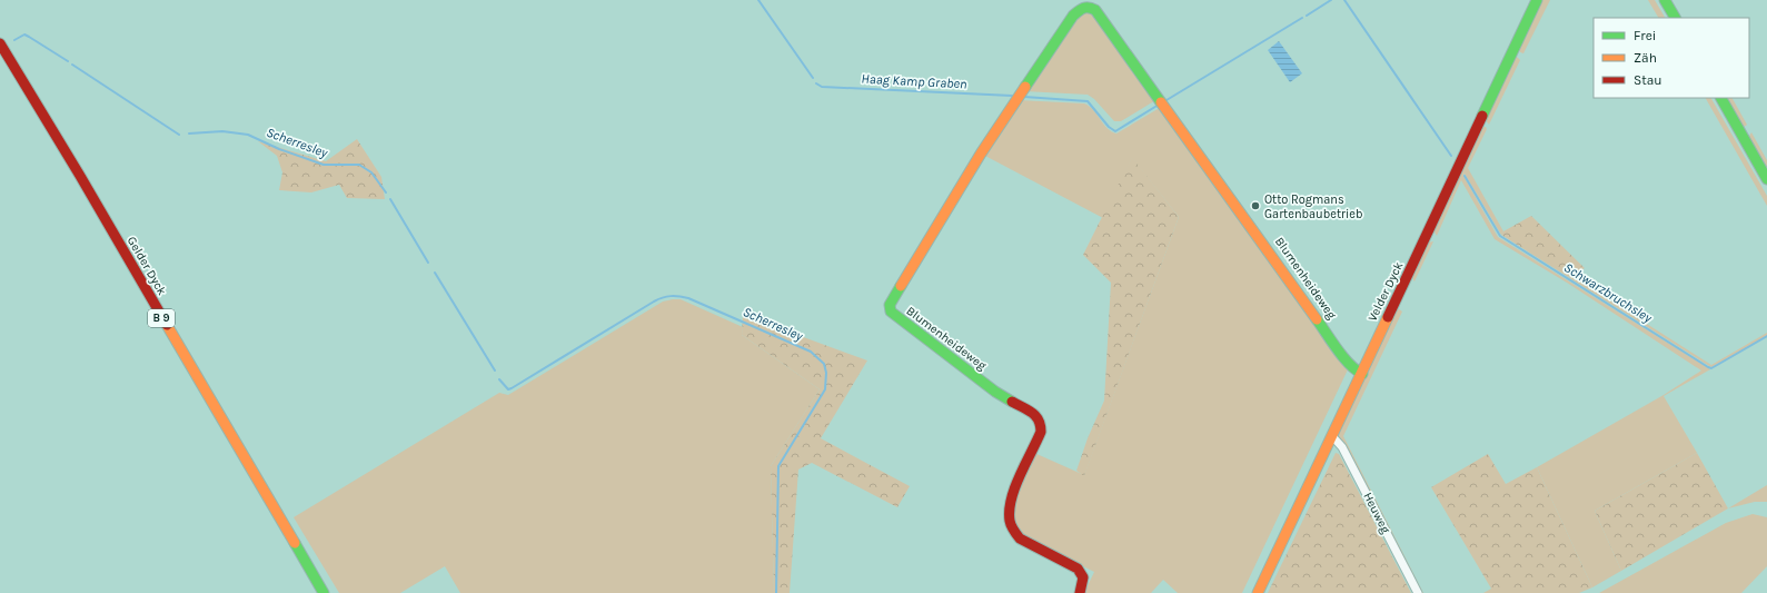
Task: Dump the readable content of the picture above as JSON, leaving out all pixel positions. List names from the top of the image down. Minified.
{"streets":{"main road":["Gelder Dyck","Blumenheideweg","Velder Dyck","B 9"],"street":["Heuweg"]},"crossings":[["Blumenheideweg","Velder Dyck"],["Velder Dyck","Heuweg"]],"water":["Haag Kamp Graben","Scherresley","Schwarzbruchsley"],"places":["Otto Rogmans Gartenbaubetrieb"],"legend":["Frei","Zäh","Stau"]}
